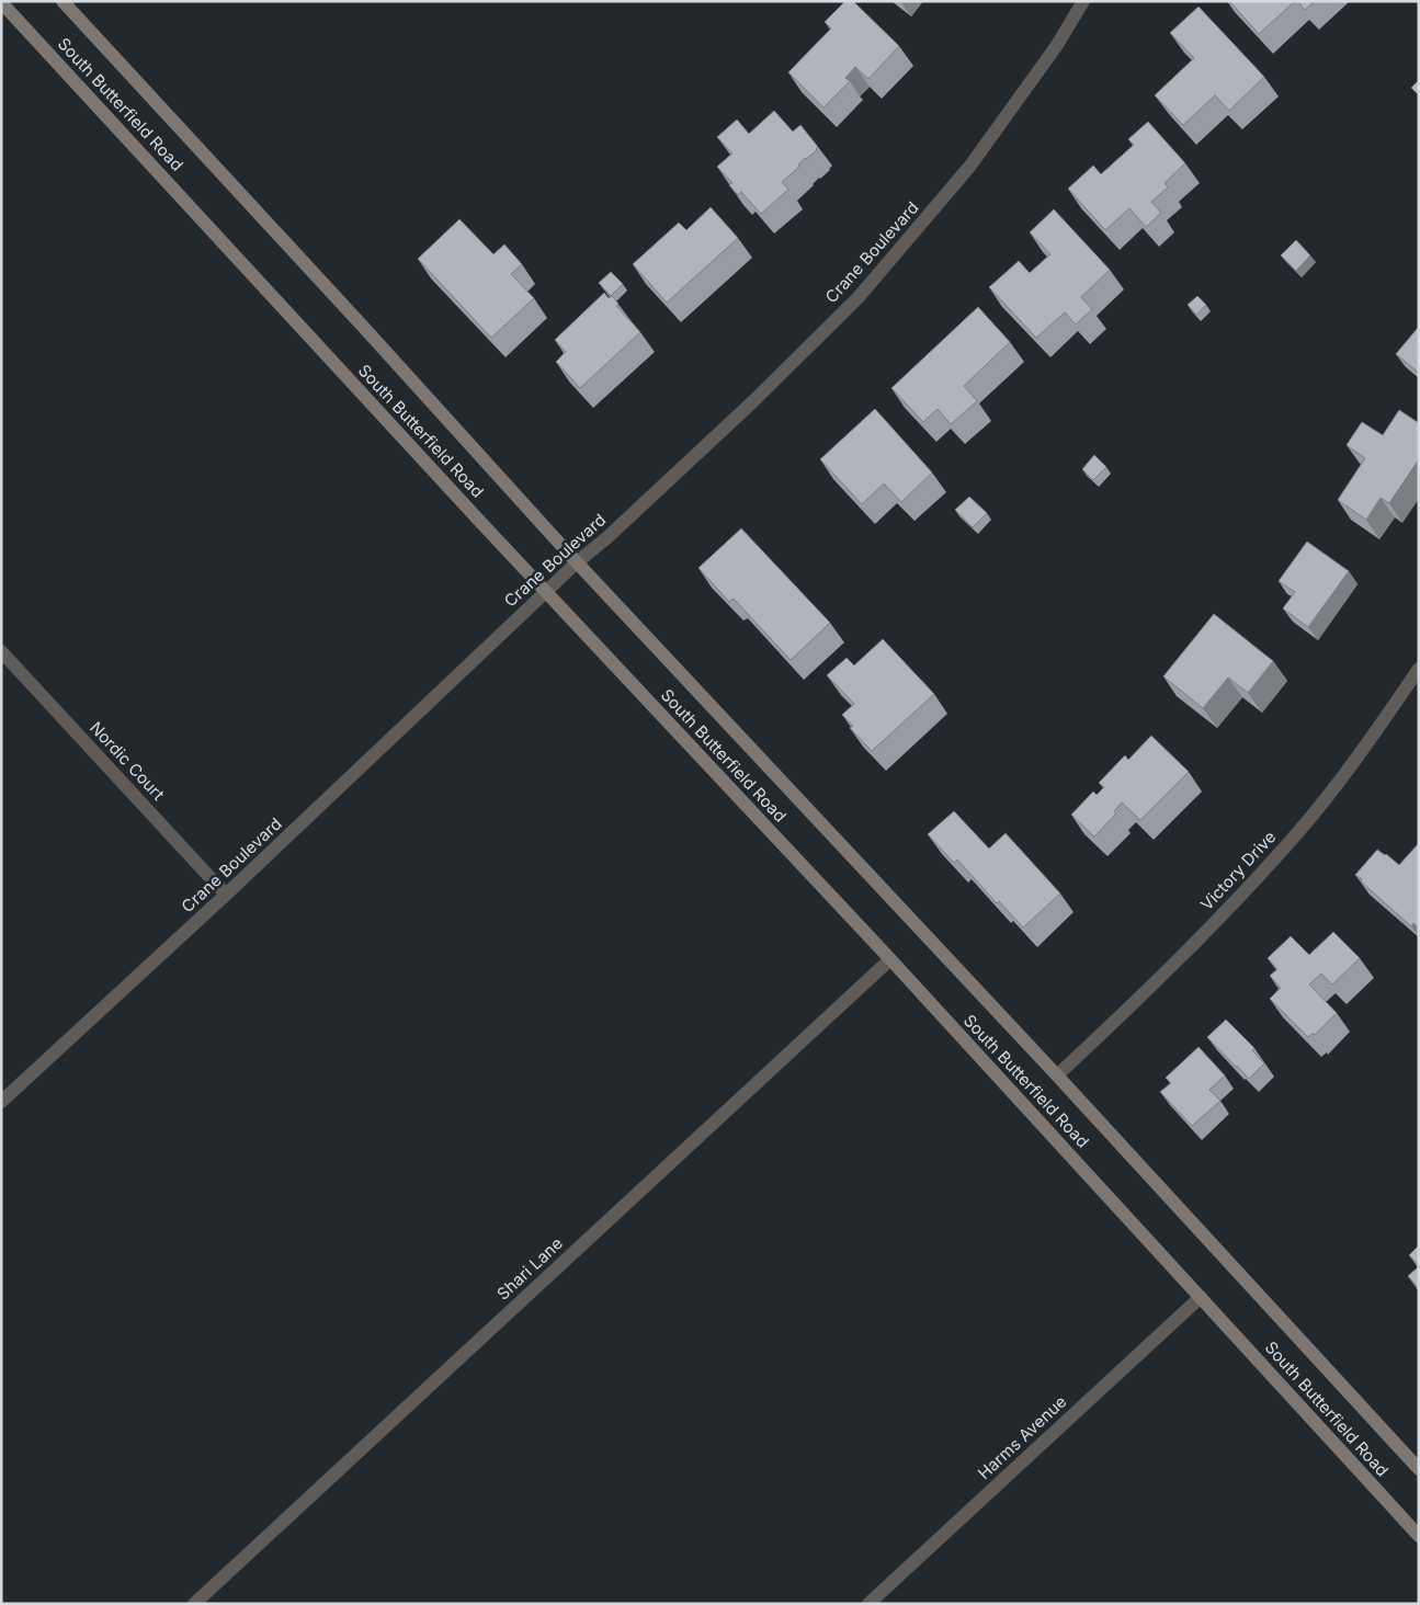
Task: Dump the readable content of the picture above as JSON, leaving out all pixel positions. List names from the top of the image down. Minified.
{"streets":{"main road":["South Butterfield Road"],"street":["Crane Boulevard","Nordic Court","Victory Drive","Shari Lane","Harms Avenue"]},"crossings":[["South Butterfield Road","Crane Boulevard"],["South Butterfield Road","Victory Drive"],["South Butterfield Road","Shari Lane"],["South Butterfield Road","Harms Avenue"],["Crane Boulevard","Nordic Court"]]}
